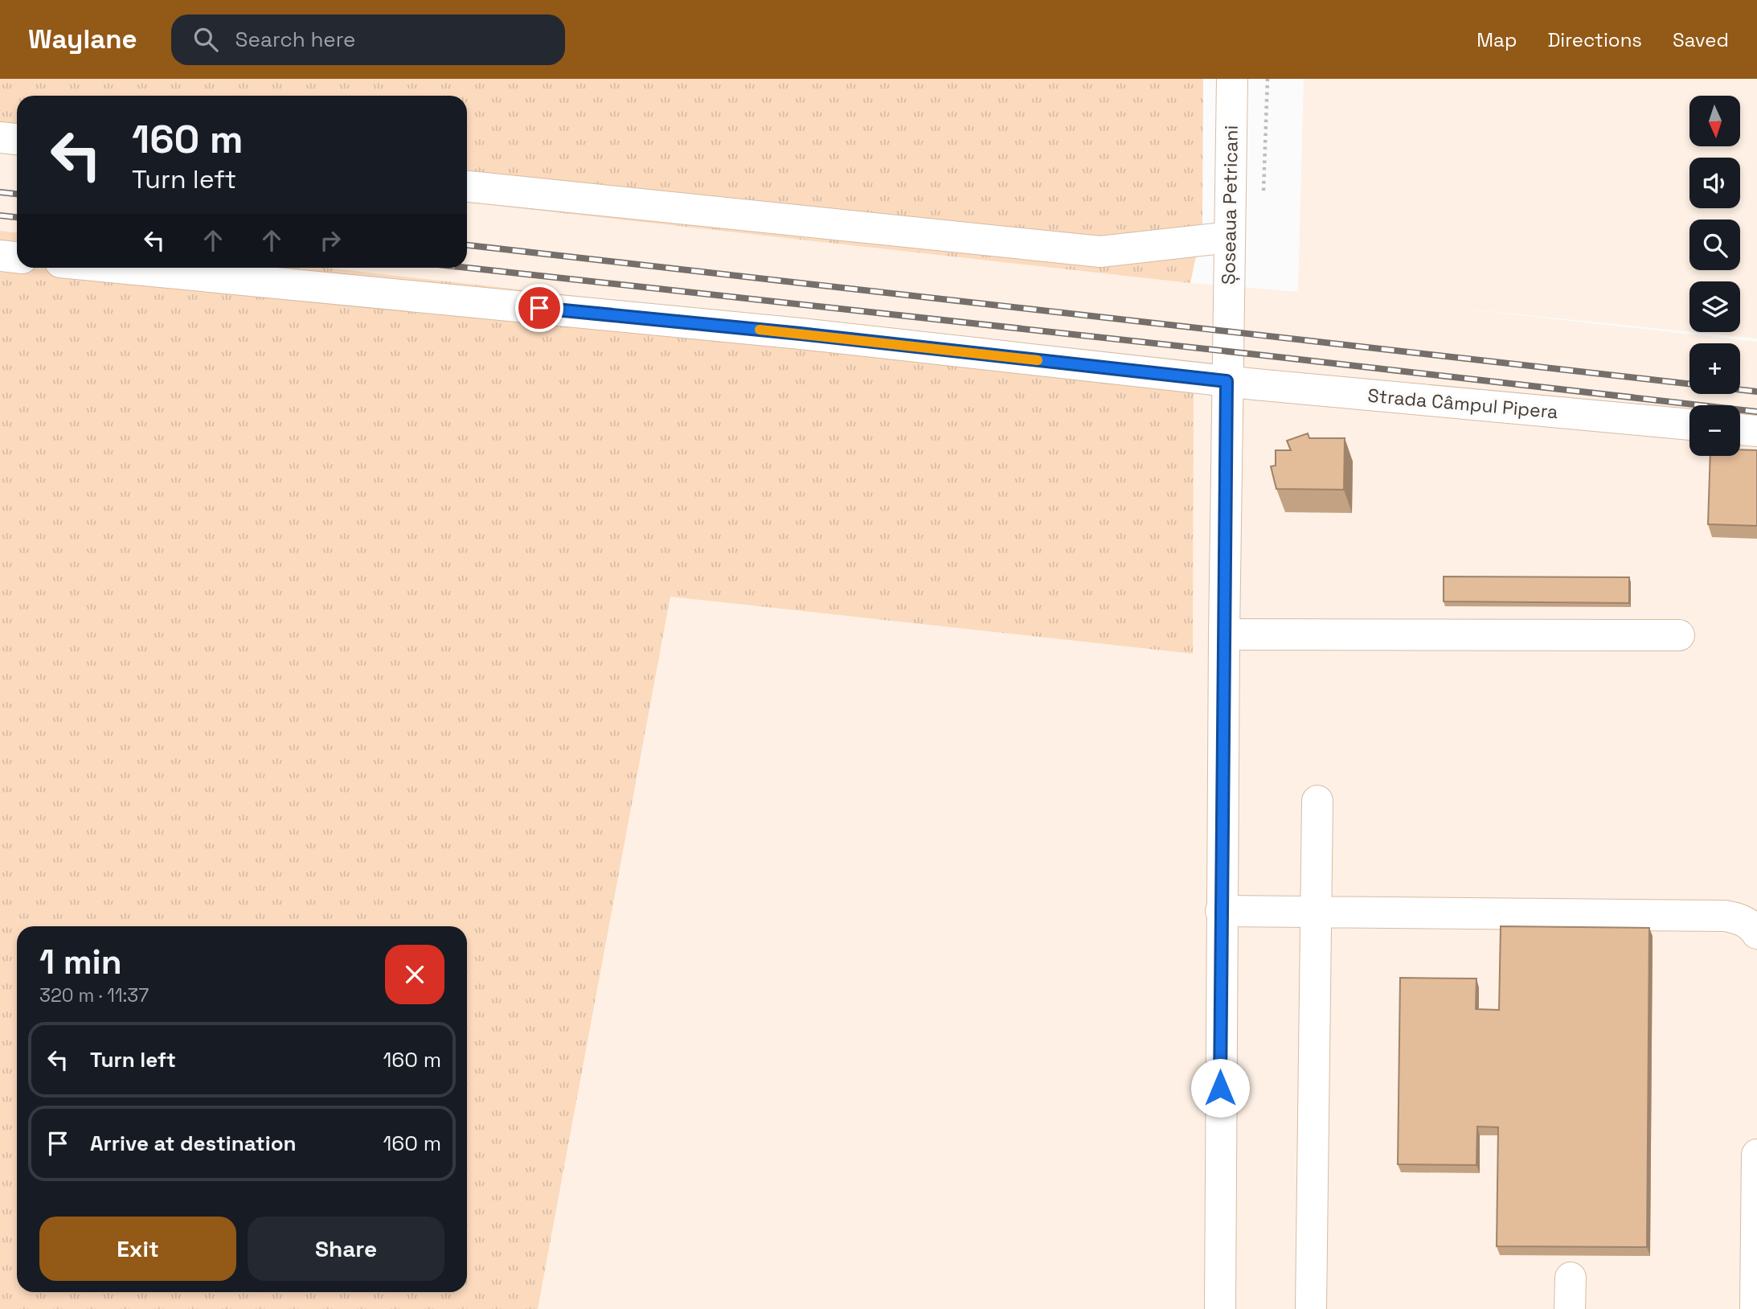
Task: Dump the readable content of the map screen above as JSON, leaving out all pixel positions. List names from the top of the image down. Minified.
{"streets":{"street":["Șoseaua Petricani","Strada Câmpul Pipera"]},"crossings":[["Șoseaua Petricani","Strada Câmpul Pipera"]],"north":"bottom","page":{"header":"Waylane","search":"Search here","nav":["Map","Directions","Saved"],"map_buttons":["+","−"],"turn":["160 m","Turn left"],"heading":["1 min","320 m · 11:37"],"list":[{"name":"Turn left","value":"160 m"},{"name":"Arrive at destination","value":"160 m"}],"buttons":["Exit","Share"]}}
